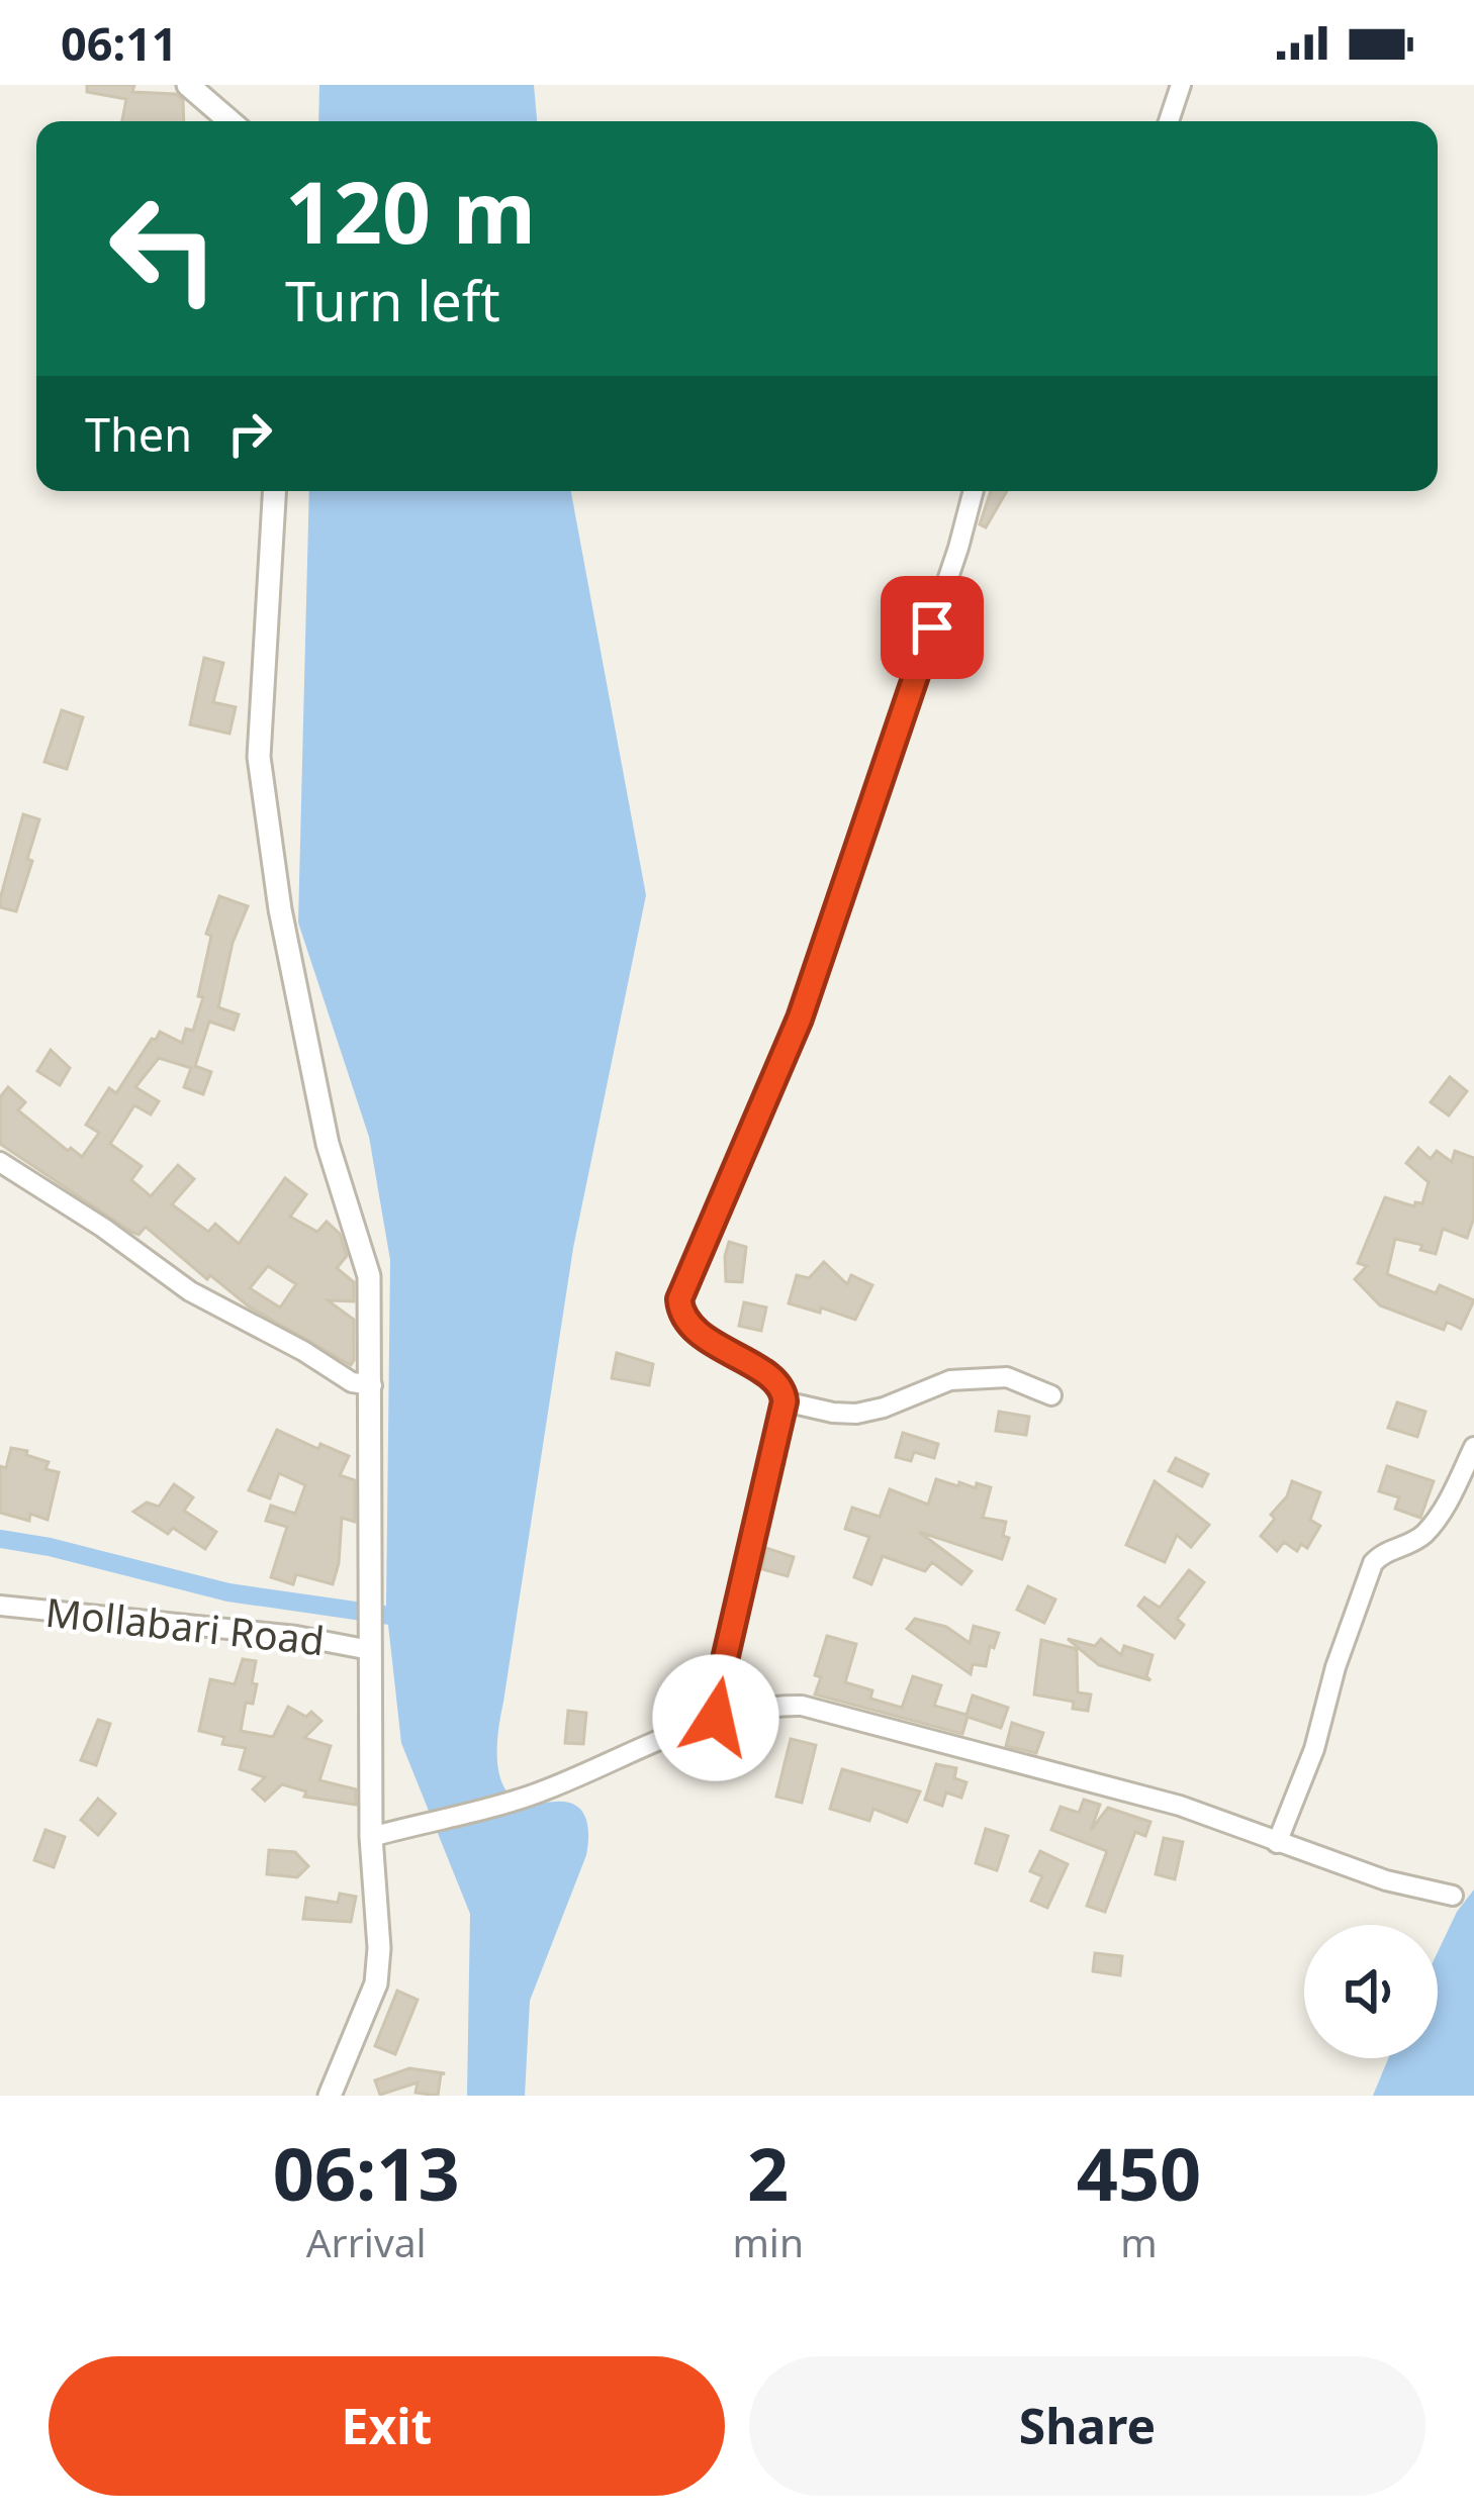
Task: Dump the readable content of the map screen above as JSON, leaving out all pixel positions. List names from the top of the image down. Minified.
{"streets":{"street":["Mollabari Road"]},"page":{"status":"06:11","turn":["120 m","Turn left"],"then":"Then","eta":["06:13","Arrival","2","min","450","m"],"buttons":["Exit","Share"]}}
